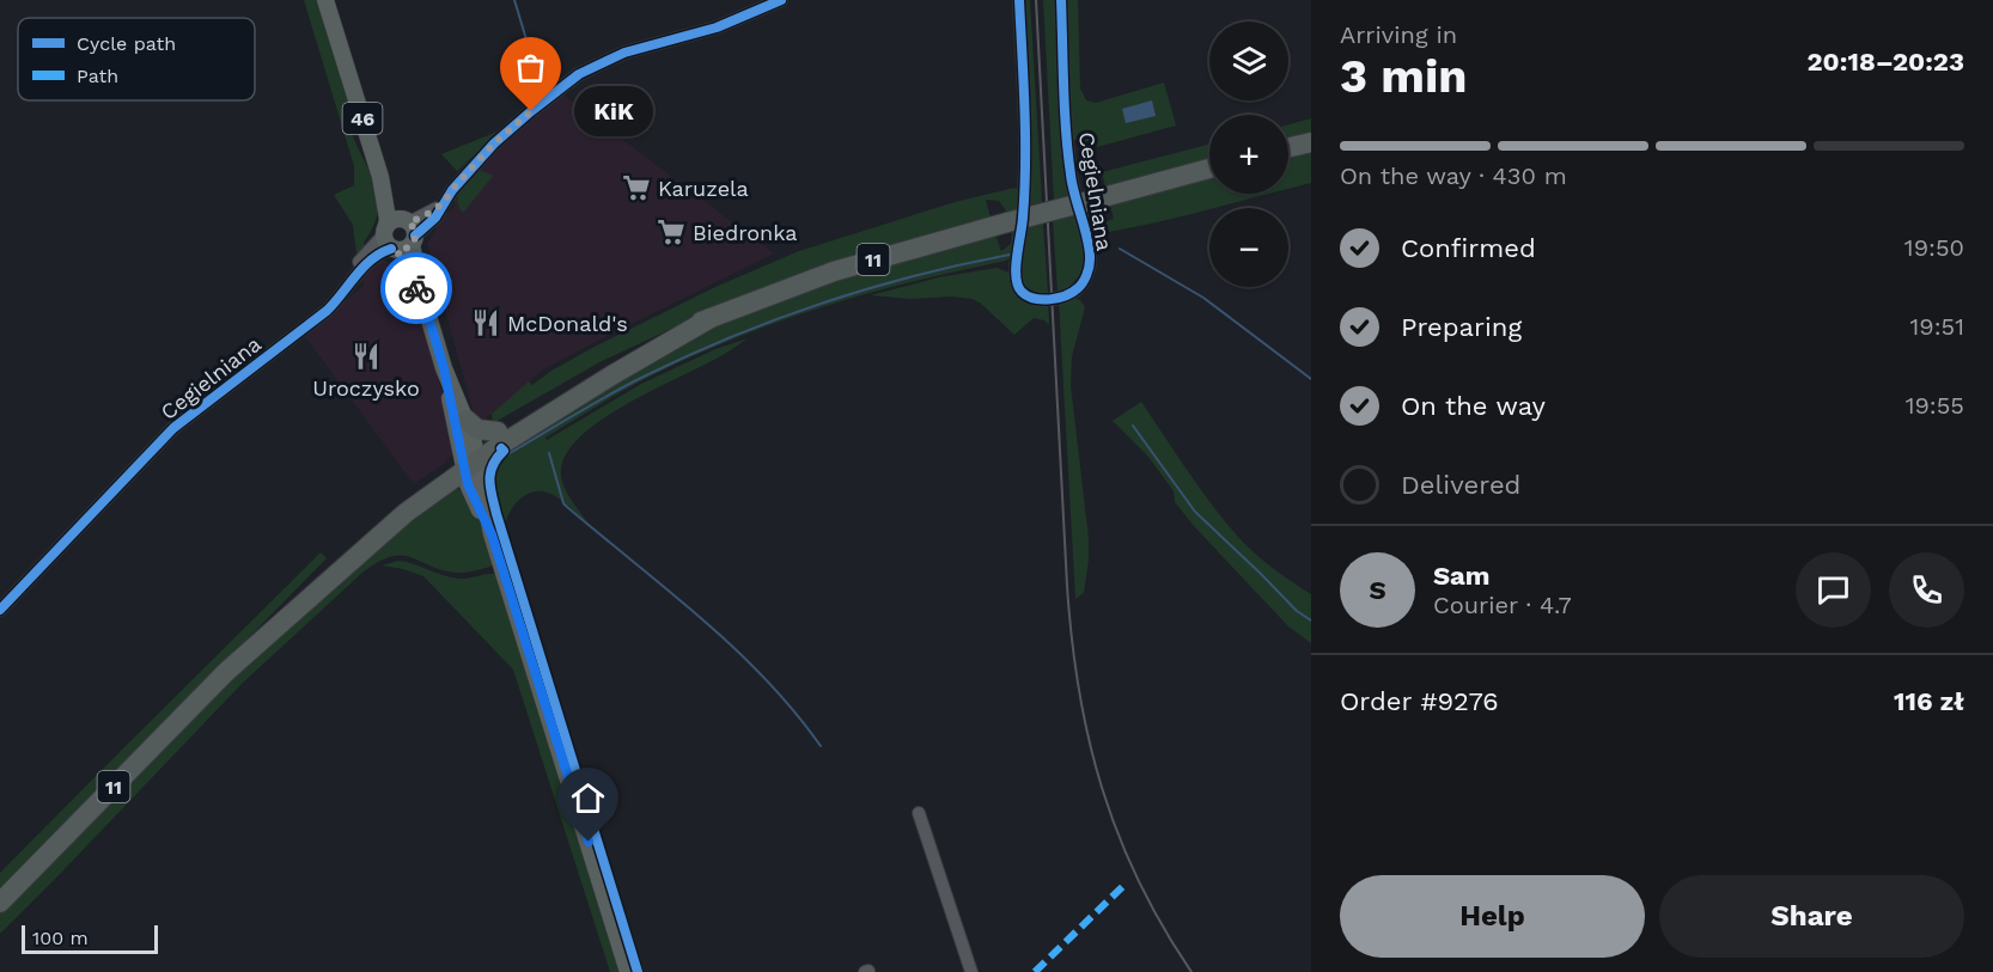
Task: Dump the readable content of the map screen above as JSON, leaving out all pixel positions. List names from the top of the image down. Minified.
{"streets":{"highway":["11"],"main road":["46"],"street":["Cegielniana"]},"crossings":[["46","Cegielniana"],["46","11"]],"places":{"other":["KiK"],"supermarket":["Karuzela","Biedronka"],"restaurant":["McDonald's","Uroczysko"]},"legend":["Cycle path","Path"],"scale_bar":"100 m","page":{"heading":["3 min","Arriving in","20:18–20:23"],"panel":["Sam","Courier · 4.7","Order #9276","116 zł"],"map_buttons":["+","−"],"bubble":"KiK","bar":"On the way · 430 m","list":[["Confirmed","19:50"],["Preparing","19:51"],["On the way","19:55"],"Delivered"],"round":"S","buttons":["Help","Share"],"scale":"100 m"}}
